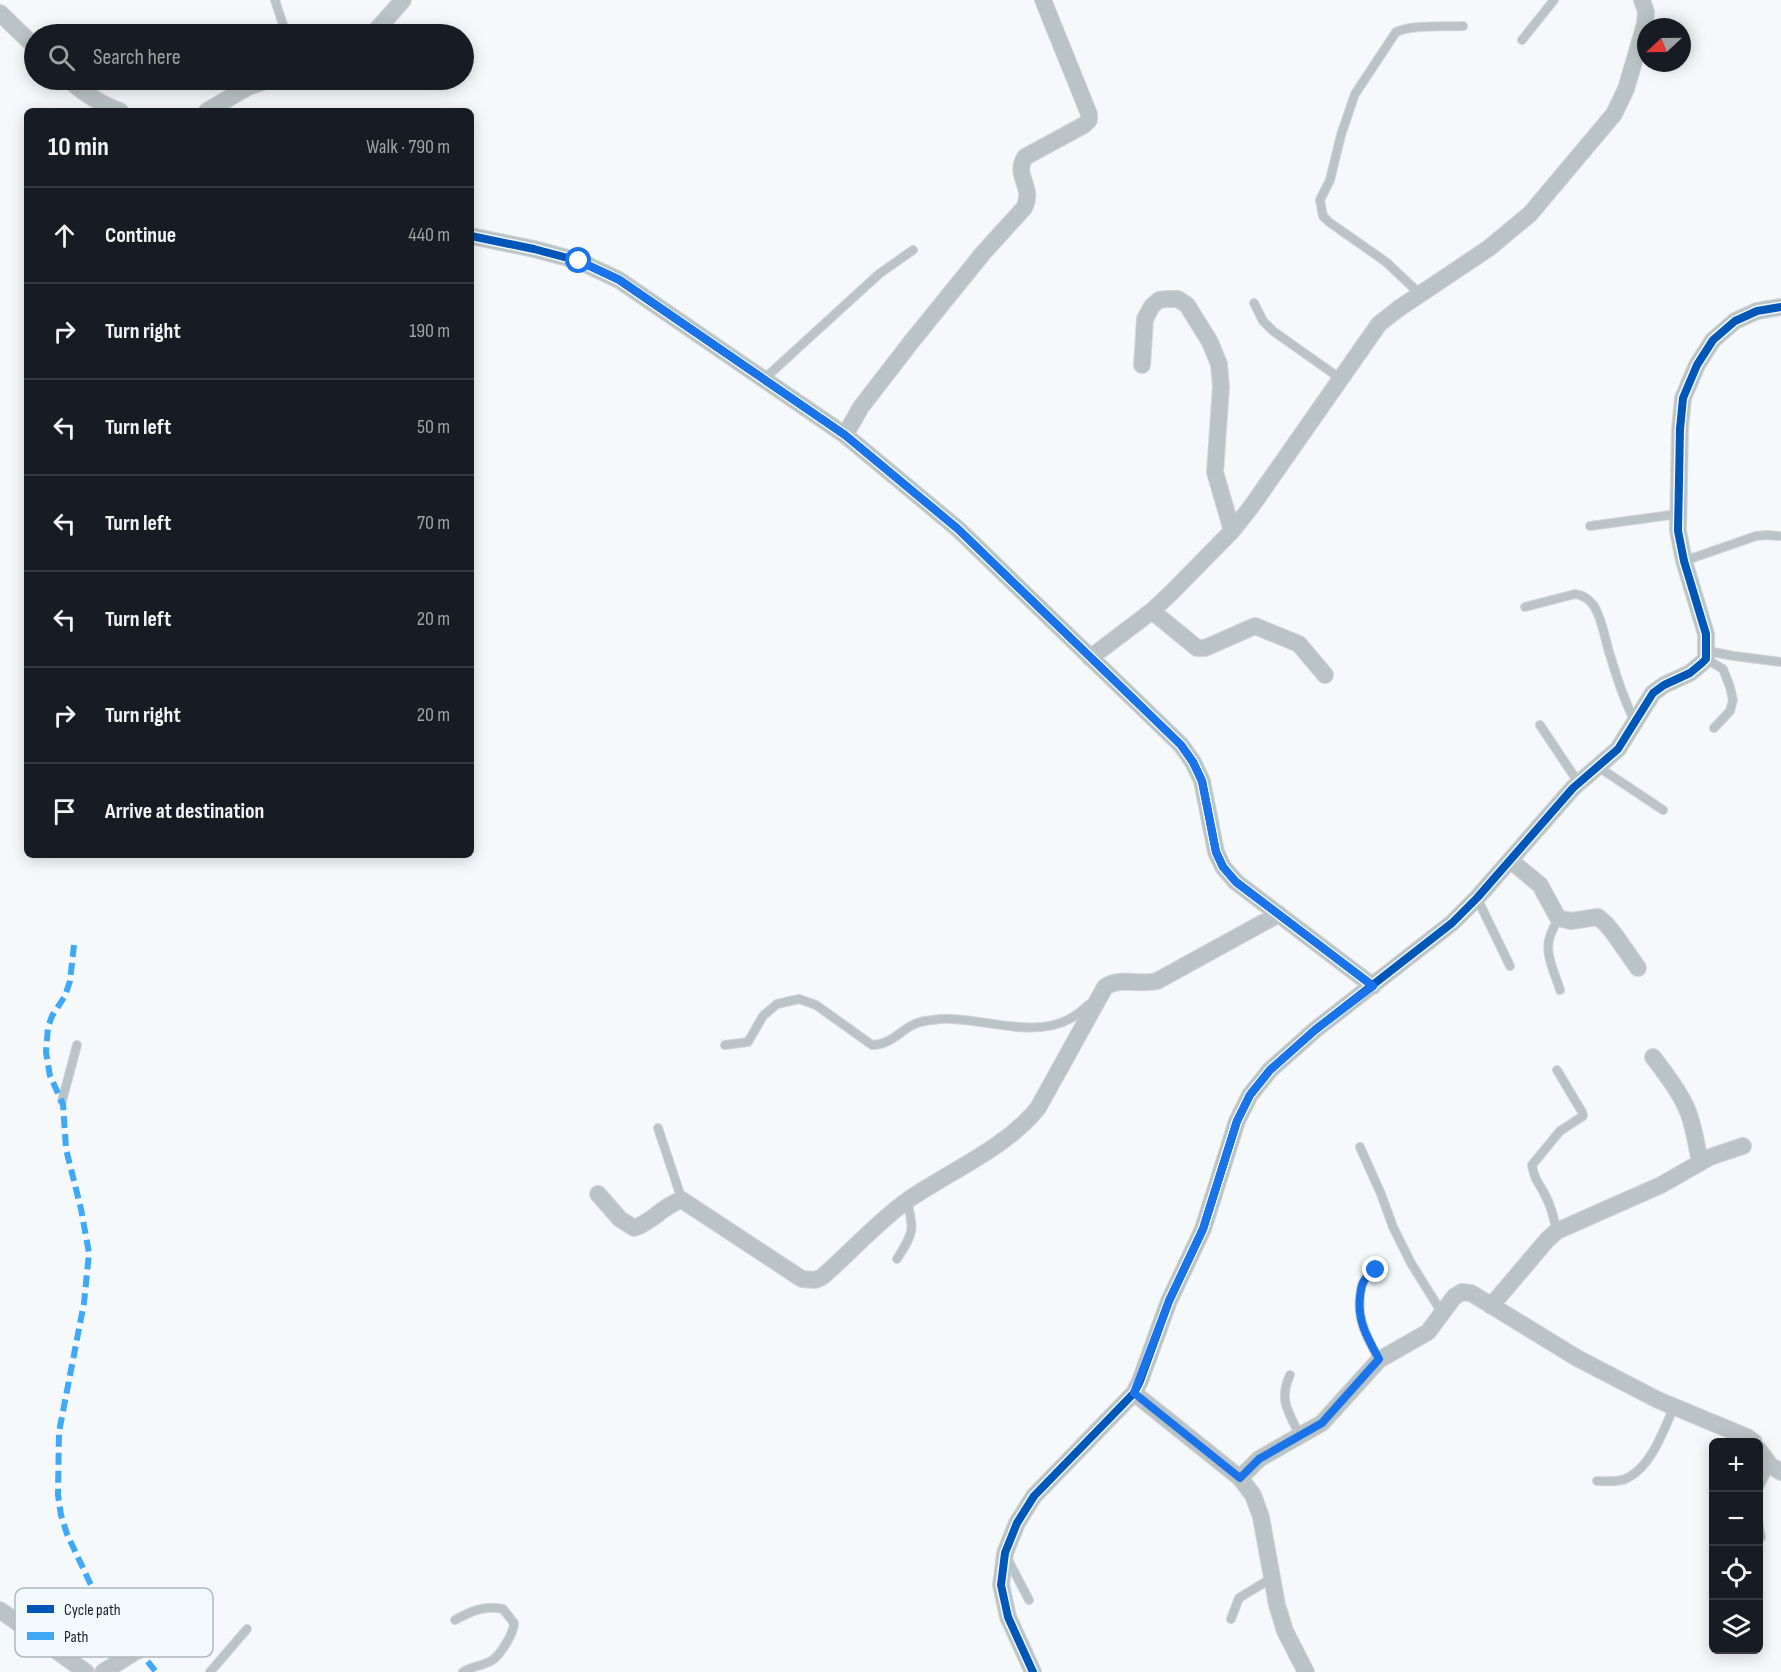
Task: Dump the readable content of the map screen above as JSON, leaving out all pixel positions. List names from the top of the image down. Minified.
{"legend":["Cycle path","Path"],"north":"left","page":{"search":"Search here","heading":["10 min","Walk · 790 m"],"list":[["Continue","440 m"],["Turn right","190 m"],["Turn left","50 m"],["Turn left","70 m"],["Turn left","20 m"],["Turn right","20 m"],"Arrive at destination"],"map_buttons":["+","−"]}}
